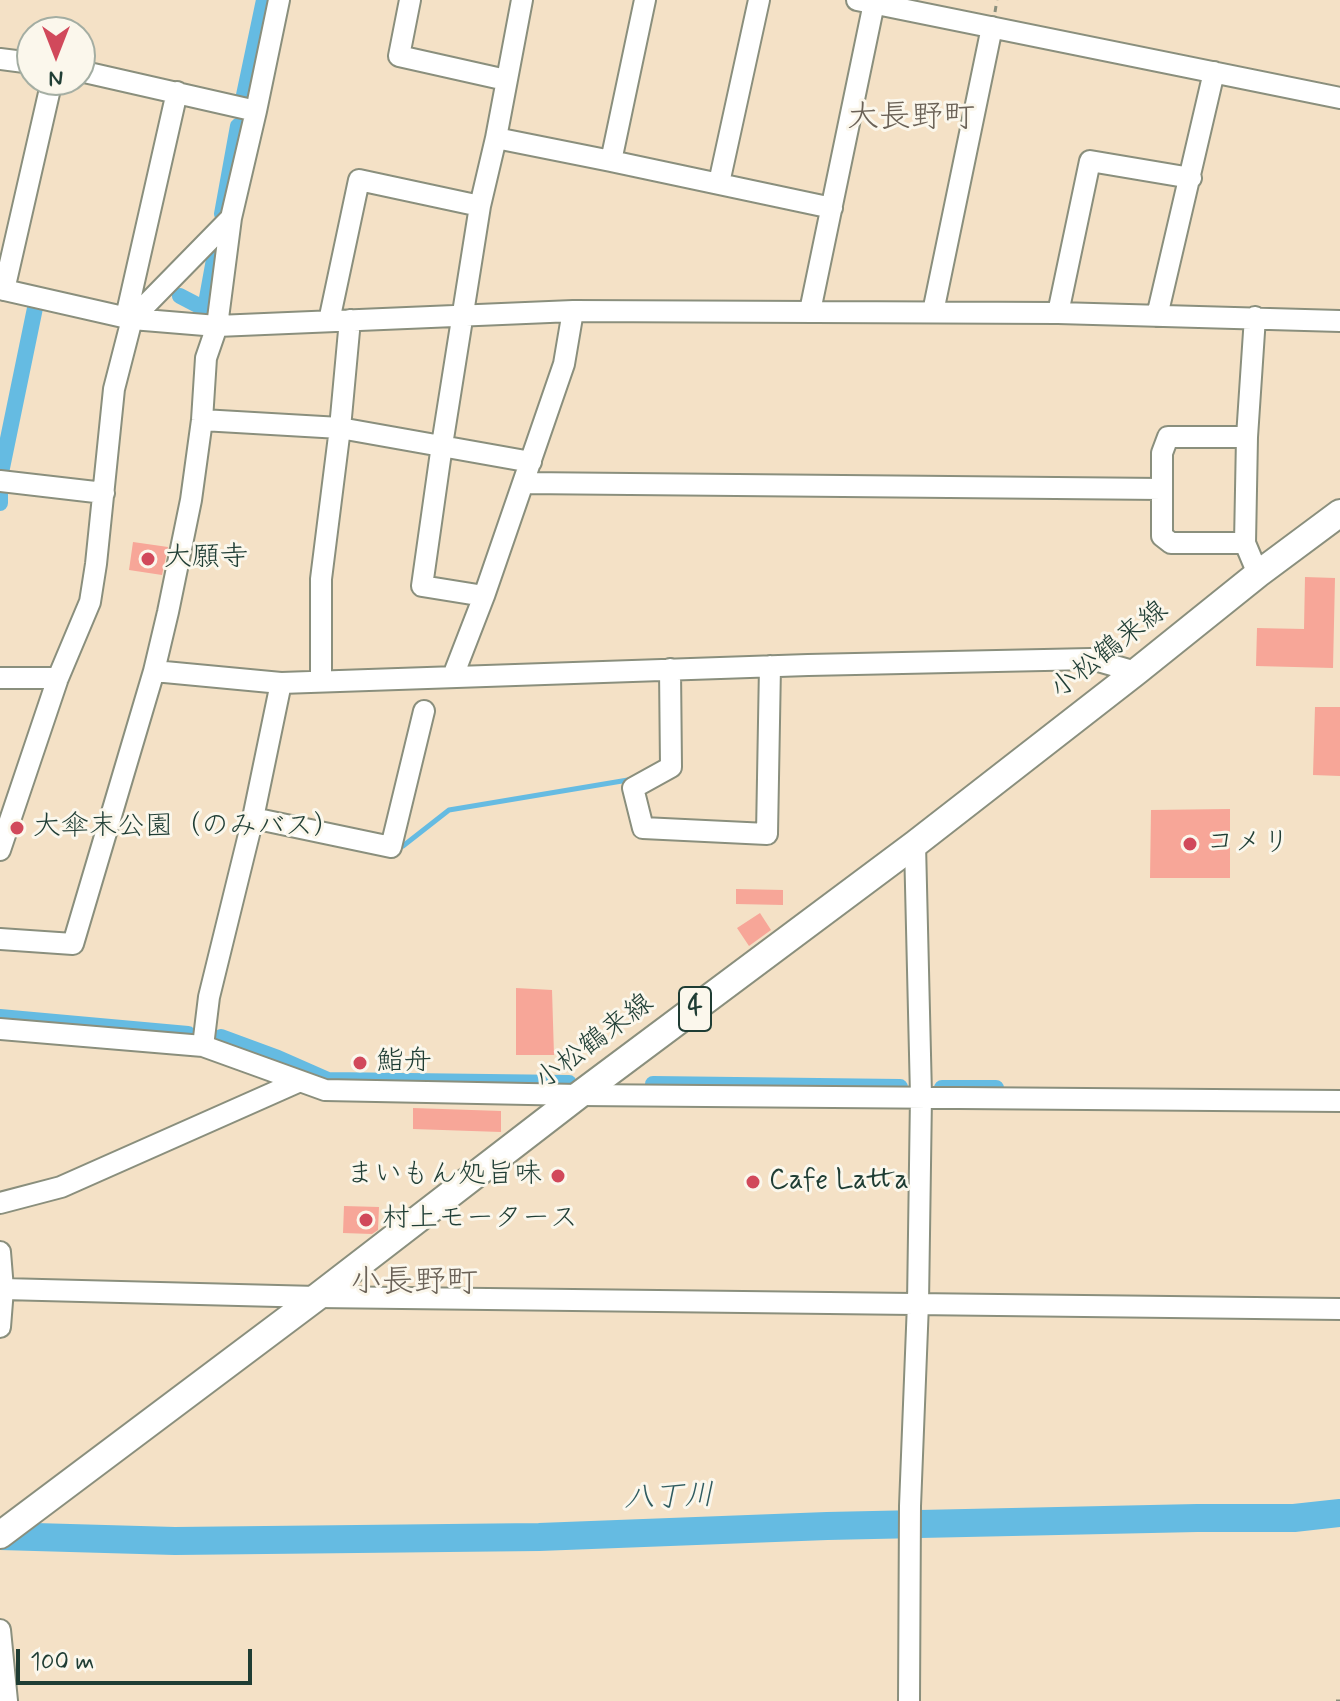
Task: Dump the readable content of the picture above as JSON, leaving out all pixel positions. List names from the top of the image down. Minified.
{"streets":{"main road":["小松鶴来線","4"]},"districts":["大長野町","小長野町"],"water":["八丁川"],"places":["大願寺","大傘末公園（のみバス）","コメリ","鮨舟","まいもん処旨味","Cafe Latta","村上モータース"],"scale_bar":"100 m","north":"bottom"}
